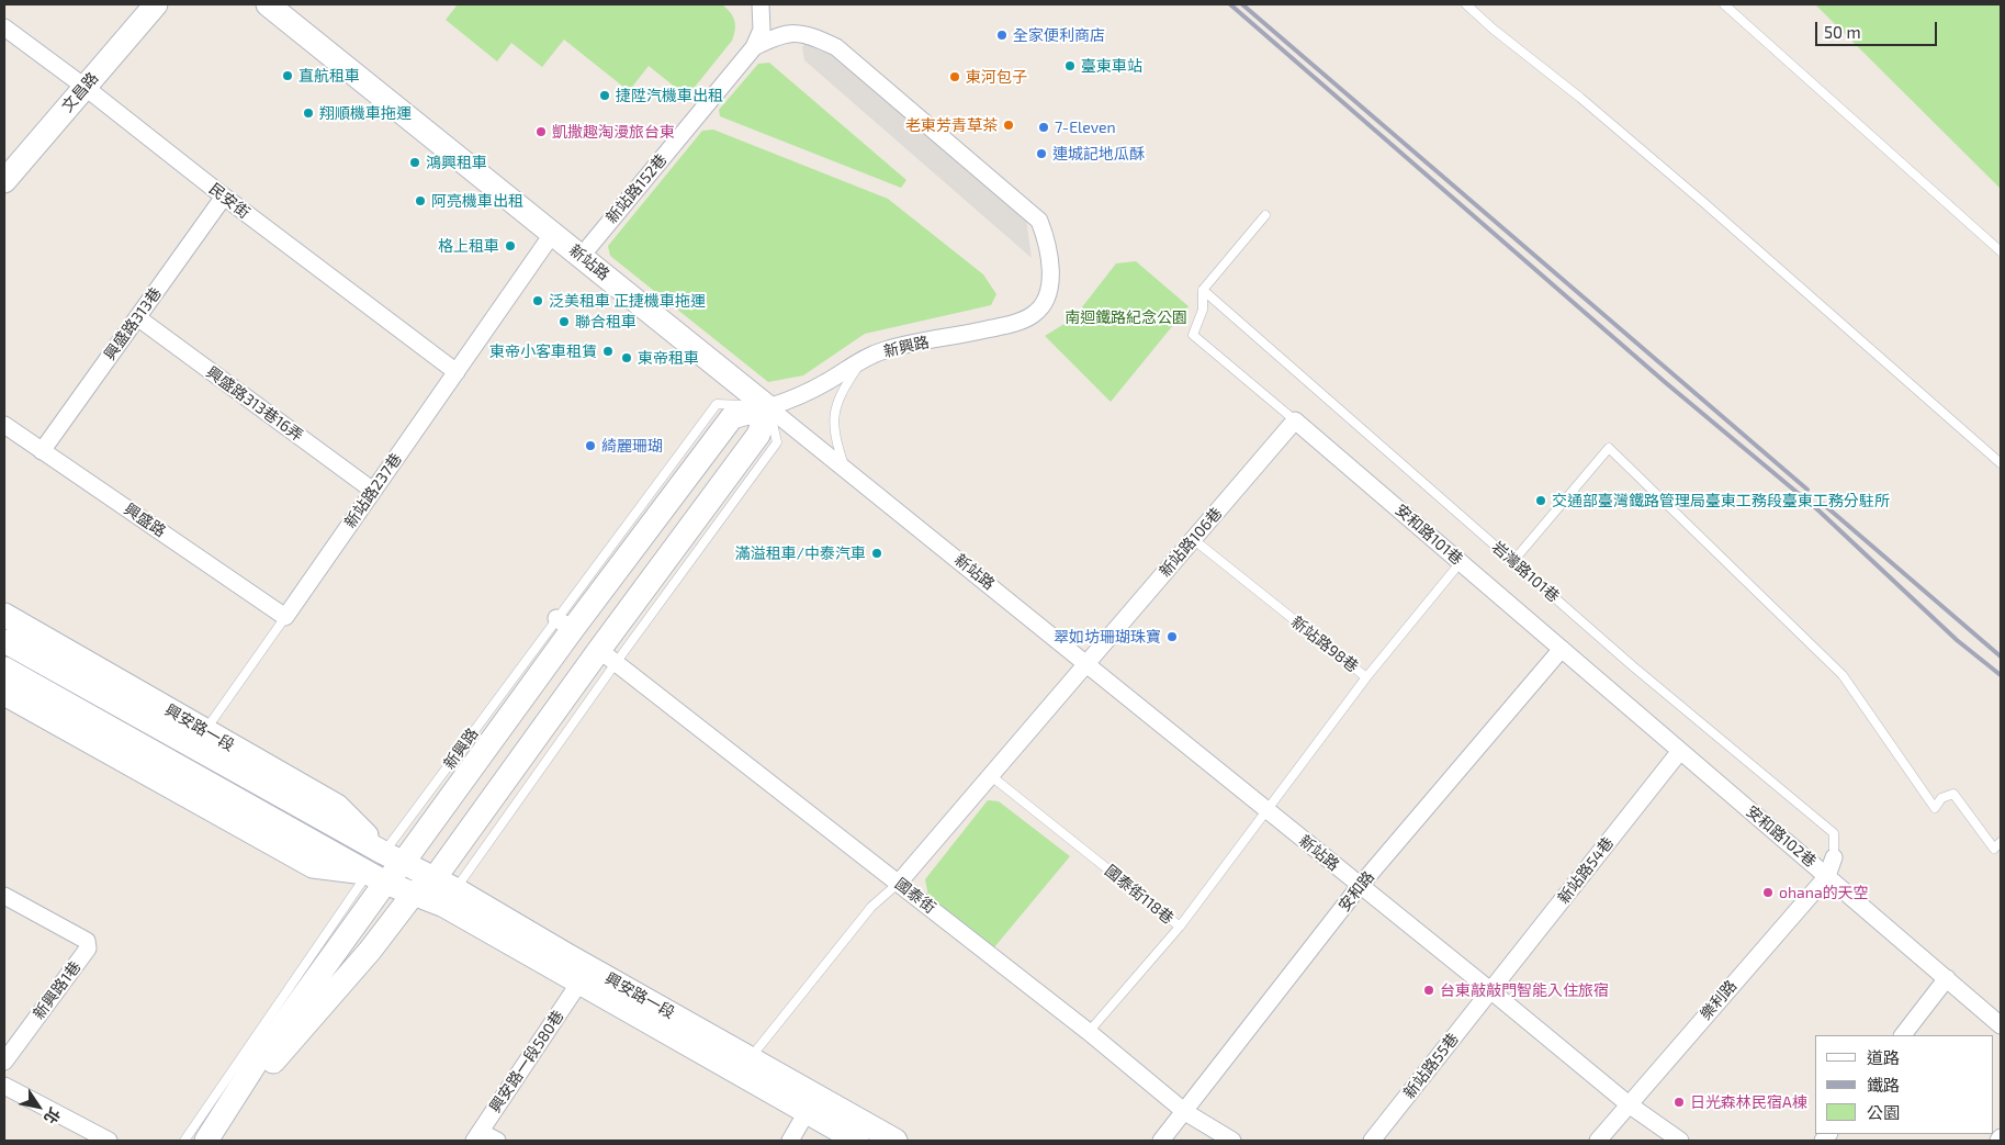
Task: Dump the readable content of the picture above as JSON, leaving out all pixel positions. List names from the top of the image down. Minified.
{"streets":{"street":["文昌路","新站路152巷","民安街","新站路","興盛路313巷","新興路","興盛路313巷16弄","新站路237巷","興盛路","安和路101巷","新站路106巷","興安路一段","安和路102巷","新站路54巷","安和路","國泰街","新興路1巷","樂利路","興安路一段580巷","新站路55巷"],"lane":["岩灣路101巷","新站路98巷","國泰街118巷"]},"crossings":[["文昌路","民安街"],["新站路152巷","新站路"],["新站路152巷","新興路"],["民安街","興盛路313巷"],["民安街","新站路237巷"],["新站路","新興路"],["新站路","新站路237巷"],["新站路","新站路106巷"],["新站路","新站路54巷"],["新站路","安和路"],["新站路","樂利路"],["新站路","新站路55巷"],["興盛路313巷","興盛路313巷16弄"],["興盛路313巷","興盛路"],["新興路","興安路一段"],["新興路","國泰街"],["興盛路313巷16弄","新站路237巷"],["新站路237巷","興盛路"],["新站路237巷","興安路一段"],["安和路101巷","新站路106巷"],["安和路101巷","新站路98巷"],["安和路101巷","安和路102巷"],["安和路101巷","安和路"],["新站路106巷","新站路98巷"],["新站路106巷","國泰街118巷"],["新站路106巷","國泰街"],["岩灣路101巷","樂利路"],["興安路一段","興安路一段580巷"],["安和路102巷","新站路54巷"],["安和路102巷","安和路"],["安和路102巷","樂利路"],["新站路54巷","新站路55巷"],["安和路","國泰街"],["國泰街118巷","國泰街"]],"parks":["南迴鐵路紀念公園"],"places":["全家便利商店","臺東車站","直航租車","東河包子","捷陞汽機車出租","翔順機車拖運","老東芳青草茶","7-Eleven","凱撒趣淘漫旅台東","連城記地瓜酥","鴻興租車","阿亮機車出租","格上租車","泛美租車 正捷機車拖運","聯合租車","東帝小客車租賃","東帝租車","綺麗珊瑚","交通部臺灣鐵路管理局臺東工務段臺東工務分駐所","滿溢租車/中泰汽車","翠如坊珊瑚珠寶","ohana的天空","台東敲敲門智能入住旅宿","日光森林民宿A棟"],"legend":["道路","鐵路","公園"],"scale_bar":"50 m","north":"bottom right"}
